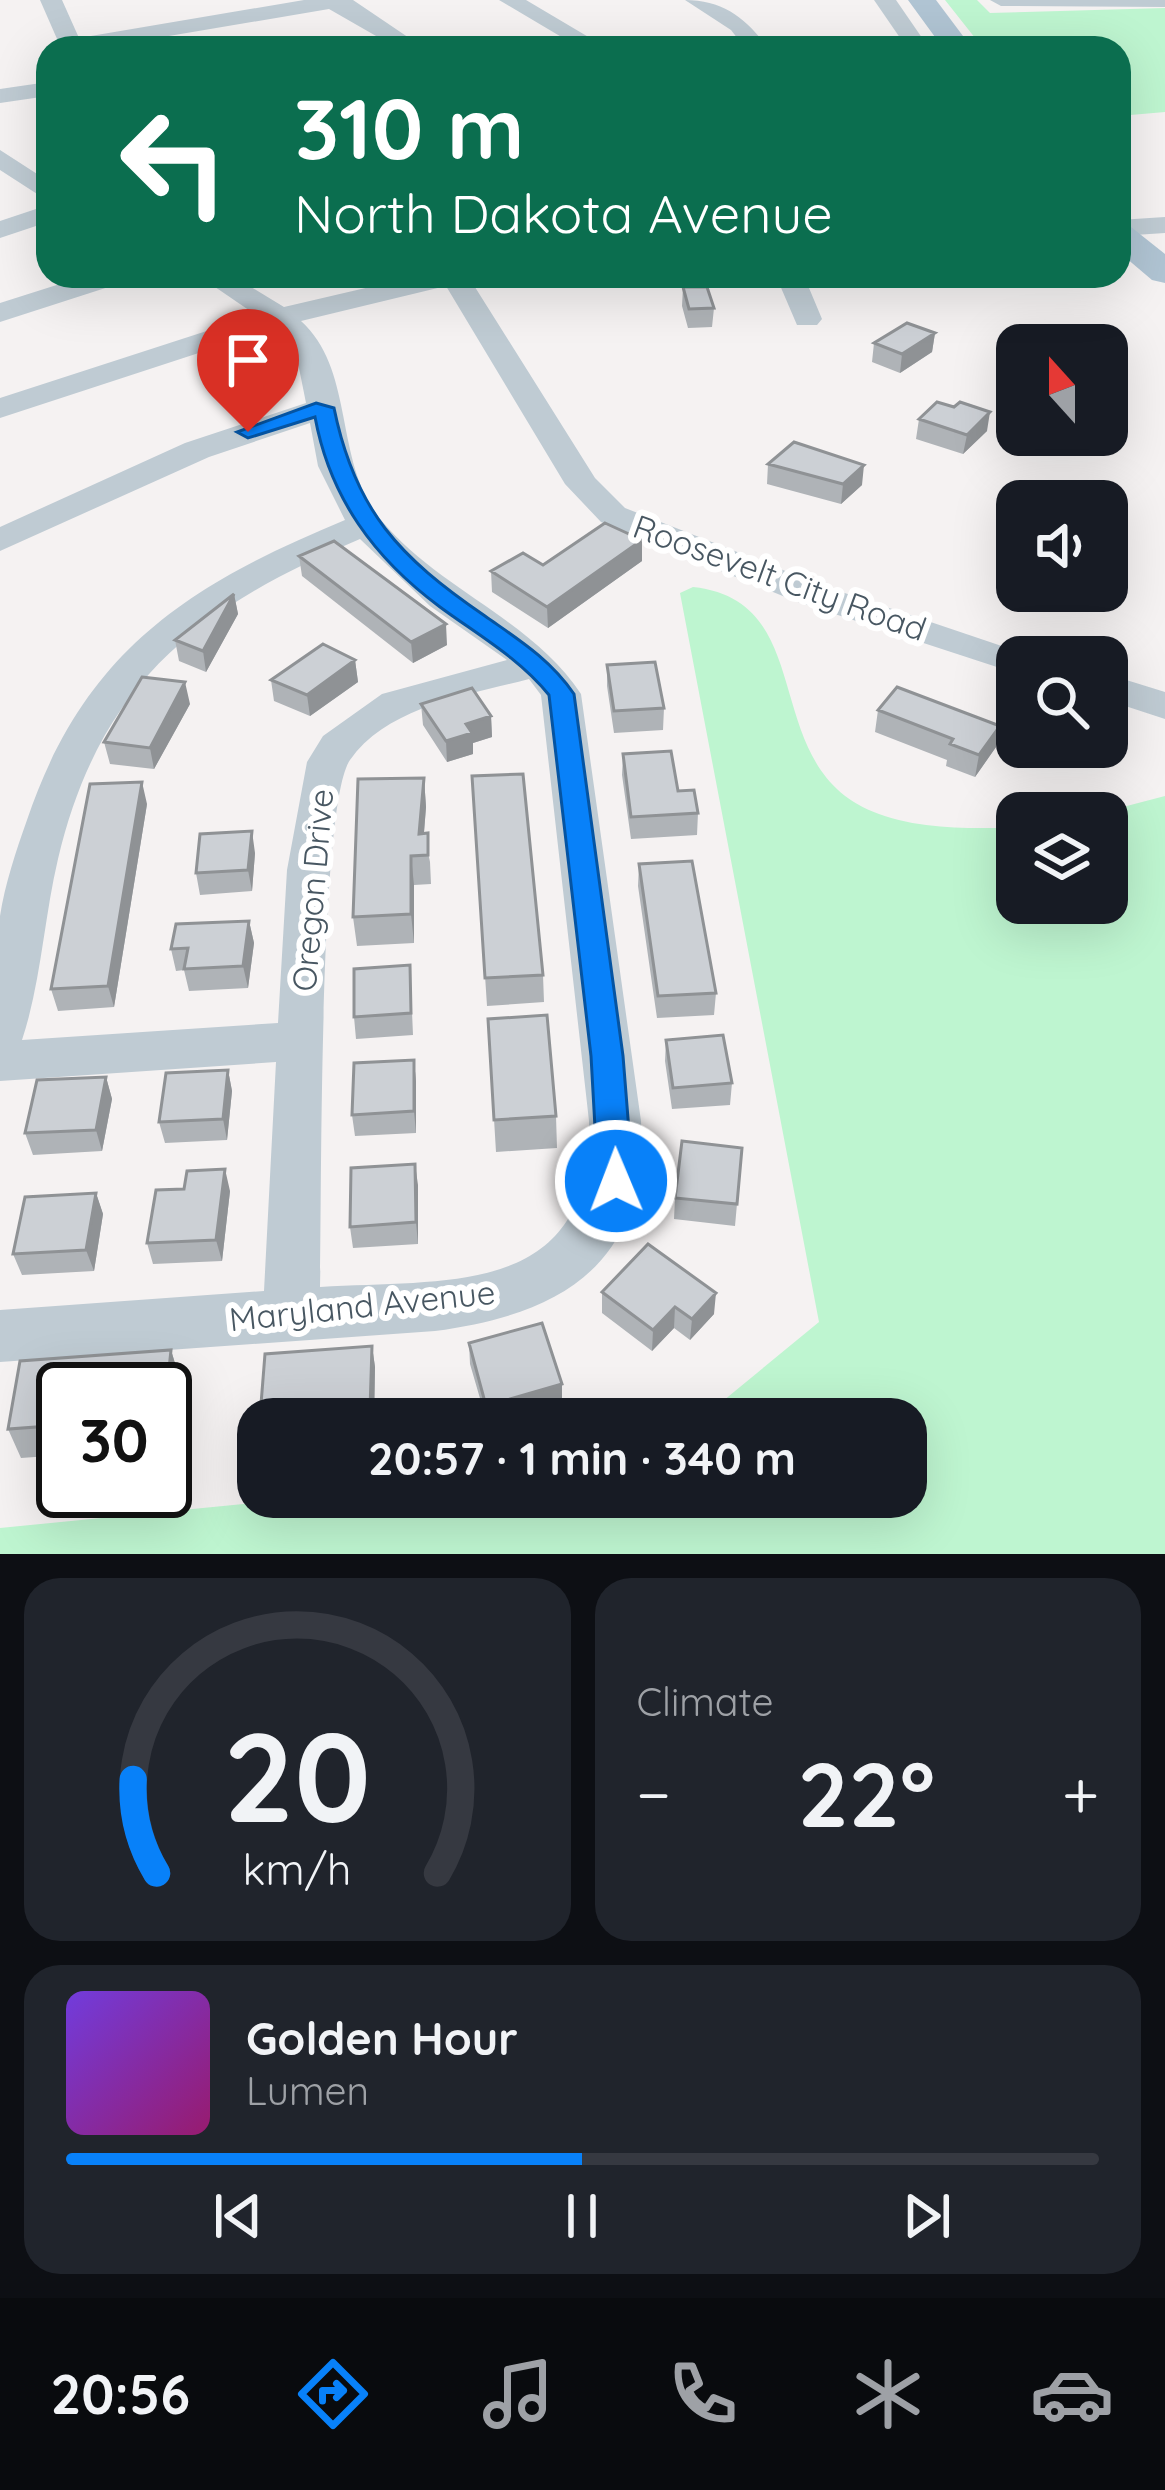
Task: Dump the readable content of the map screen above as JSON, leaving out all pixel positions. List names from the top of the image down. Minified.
{"streets":{"street":["Roosevelt City Road","Oregon Drive","Maryland Avenue"]},"crossings":[["Oregon Drive","Maryland Avenue"]],"north":"top","page":{"turn":["310 m","North Dakota Avenue"],"limit":"30","trip":"20:57 · 1 min · 340 m","tile":"Climate","heat":["−","22°","+"],"song":["Golden Hour","Lumen"],"tabs":"20:56","gauge":["20","km/h"]}}
